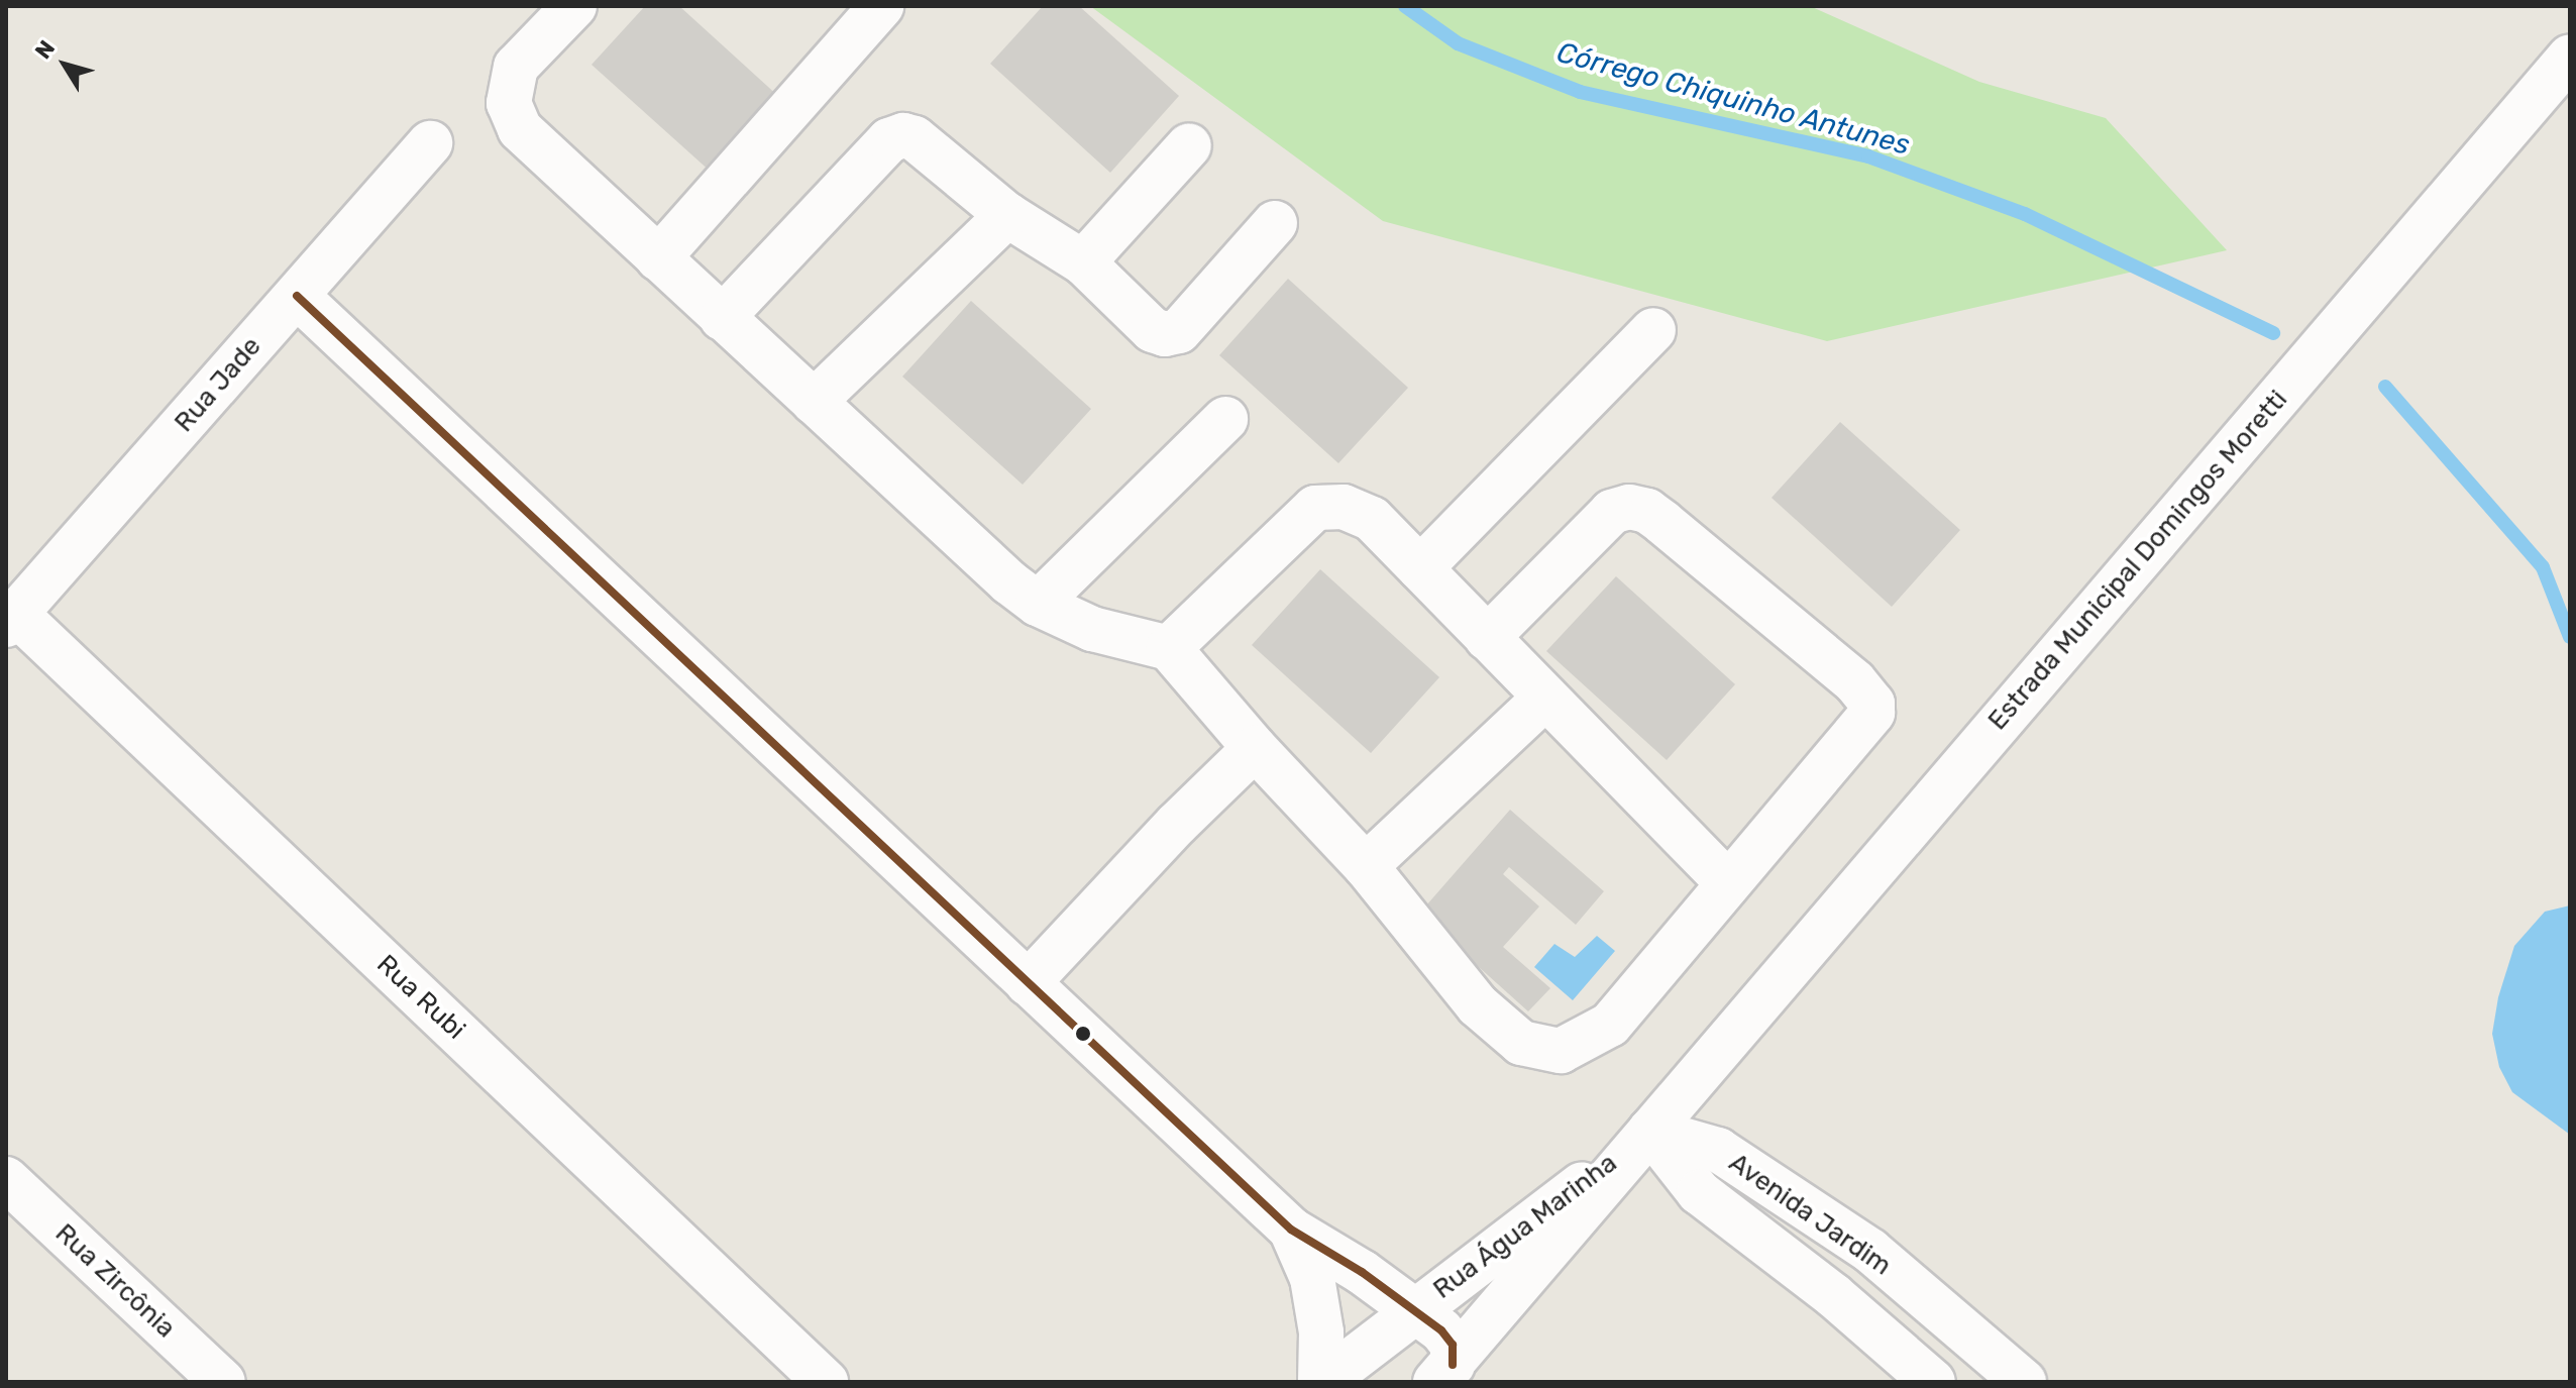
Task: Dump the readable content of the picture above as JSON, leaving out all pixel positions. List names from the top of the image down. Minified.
{"streets":{"street":["Rua Jade","Estrada Municipal Domingos Moretti","Rua Rubi","Avenida Jardim","Rua Água Marinha","Rua Zircônia"]},"crossings":[["Rua Jade","Rua Rubi"],["Estrada Municipal Domingos Moretti","Avenida Jardim"],["Estrada Municipal Domingos Moretti","Rua Água Marinha"],["Avenida Jardim","Rua Água Marinha"]],"water":["Córrego Chiquinho Antunes"],"north":"top left"}
